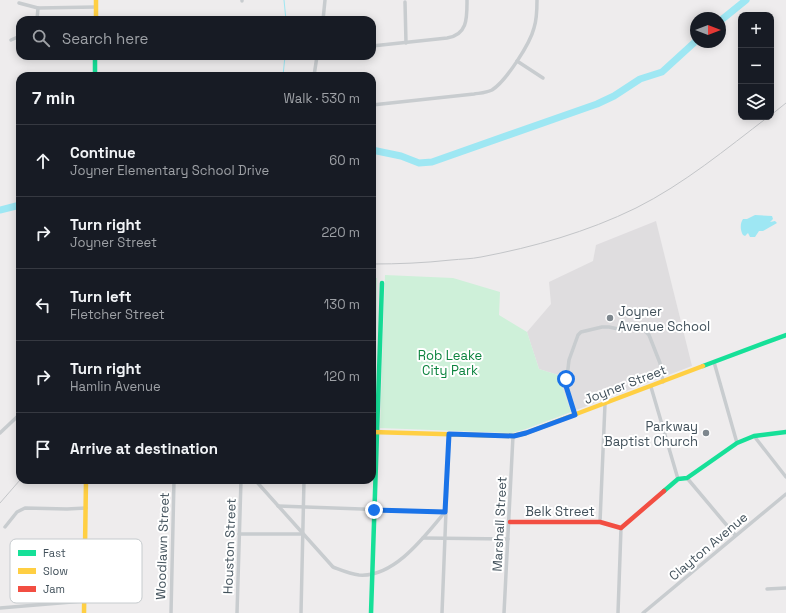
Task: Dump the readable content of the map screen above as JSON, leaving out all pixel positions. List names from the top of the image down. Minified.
{"streets":{"street":["Joyner Street","Belk Street","Marshall Street","Woodlawn Street","Houston Street","Clayton Avenue"]},"crossings":[["Joyner Street","Marshall Street"],["Belk Street","Marshall Street"]],"parks":["Rob Leake City Park"],"places":["Joyner Avenue School","Parkway Baptist Church"],"legend":["Fast","Slow","Jam"],"north":"right","page":{"map_buttons":["+","−"],"search":"Search here","heading":["7 min","Walk · 530 m"],"list":[["Continue","Joyner Elementary School Drive","60 m"],["Turn right","Joyner Street","220 m"],["Turn left","Fletcher Street","130 m"],["Turn right","Hamlin Avenue","120 m"],"Arrive at destination"]}}
